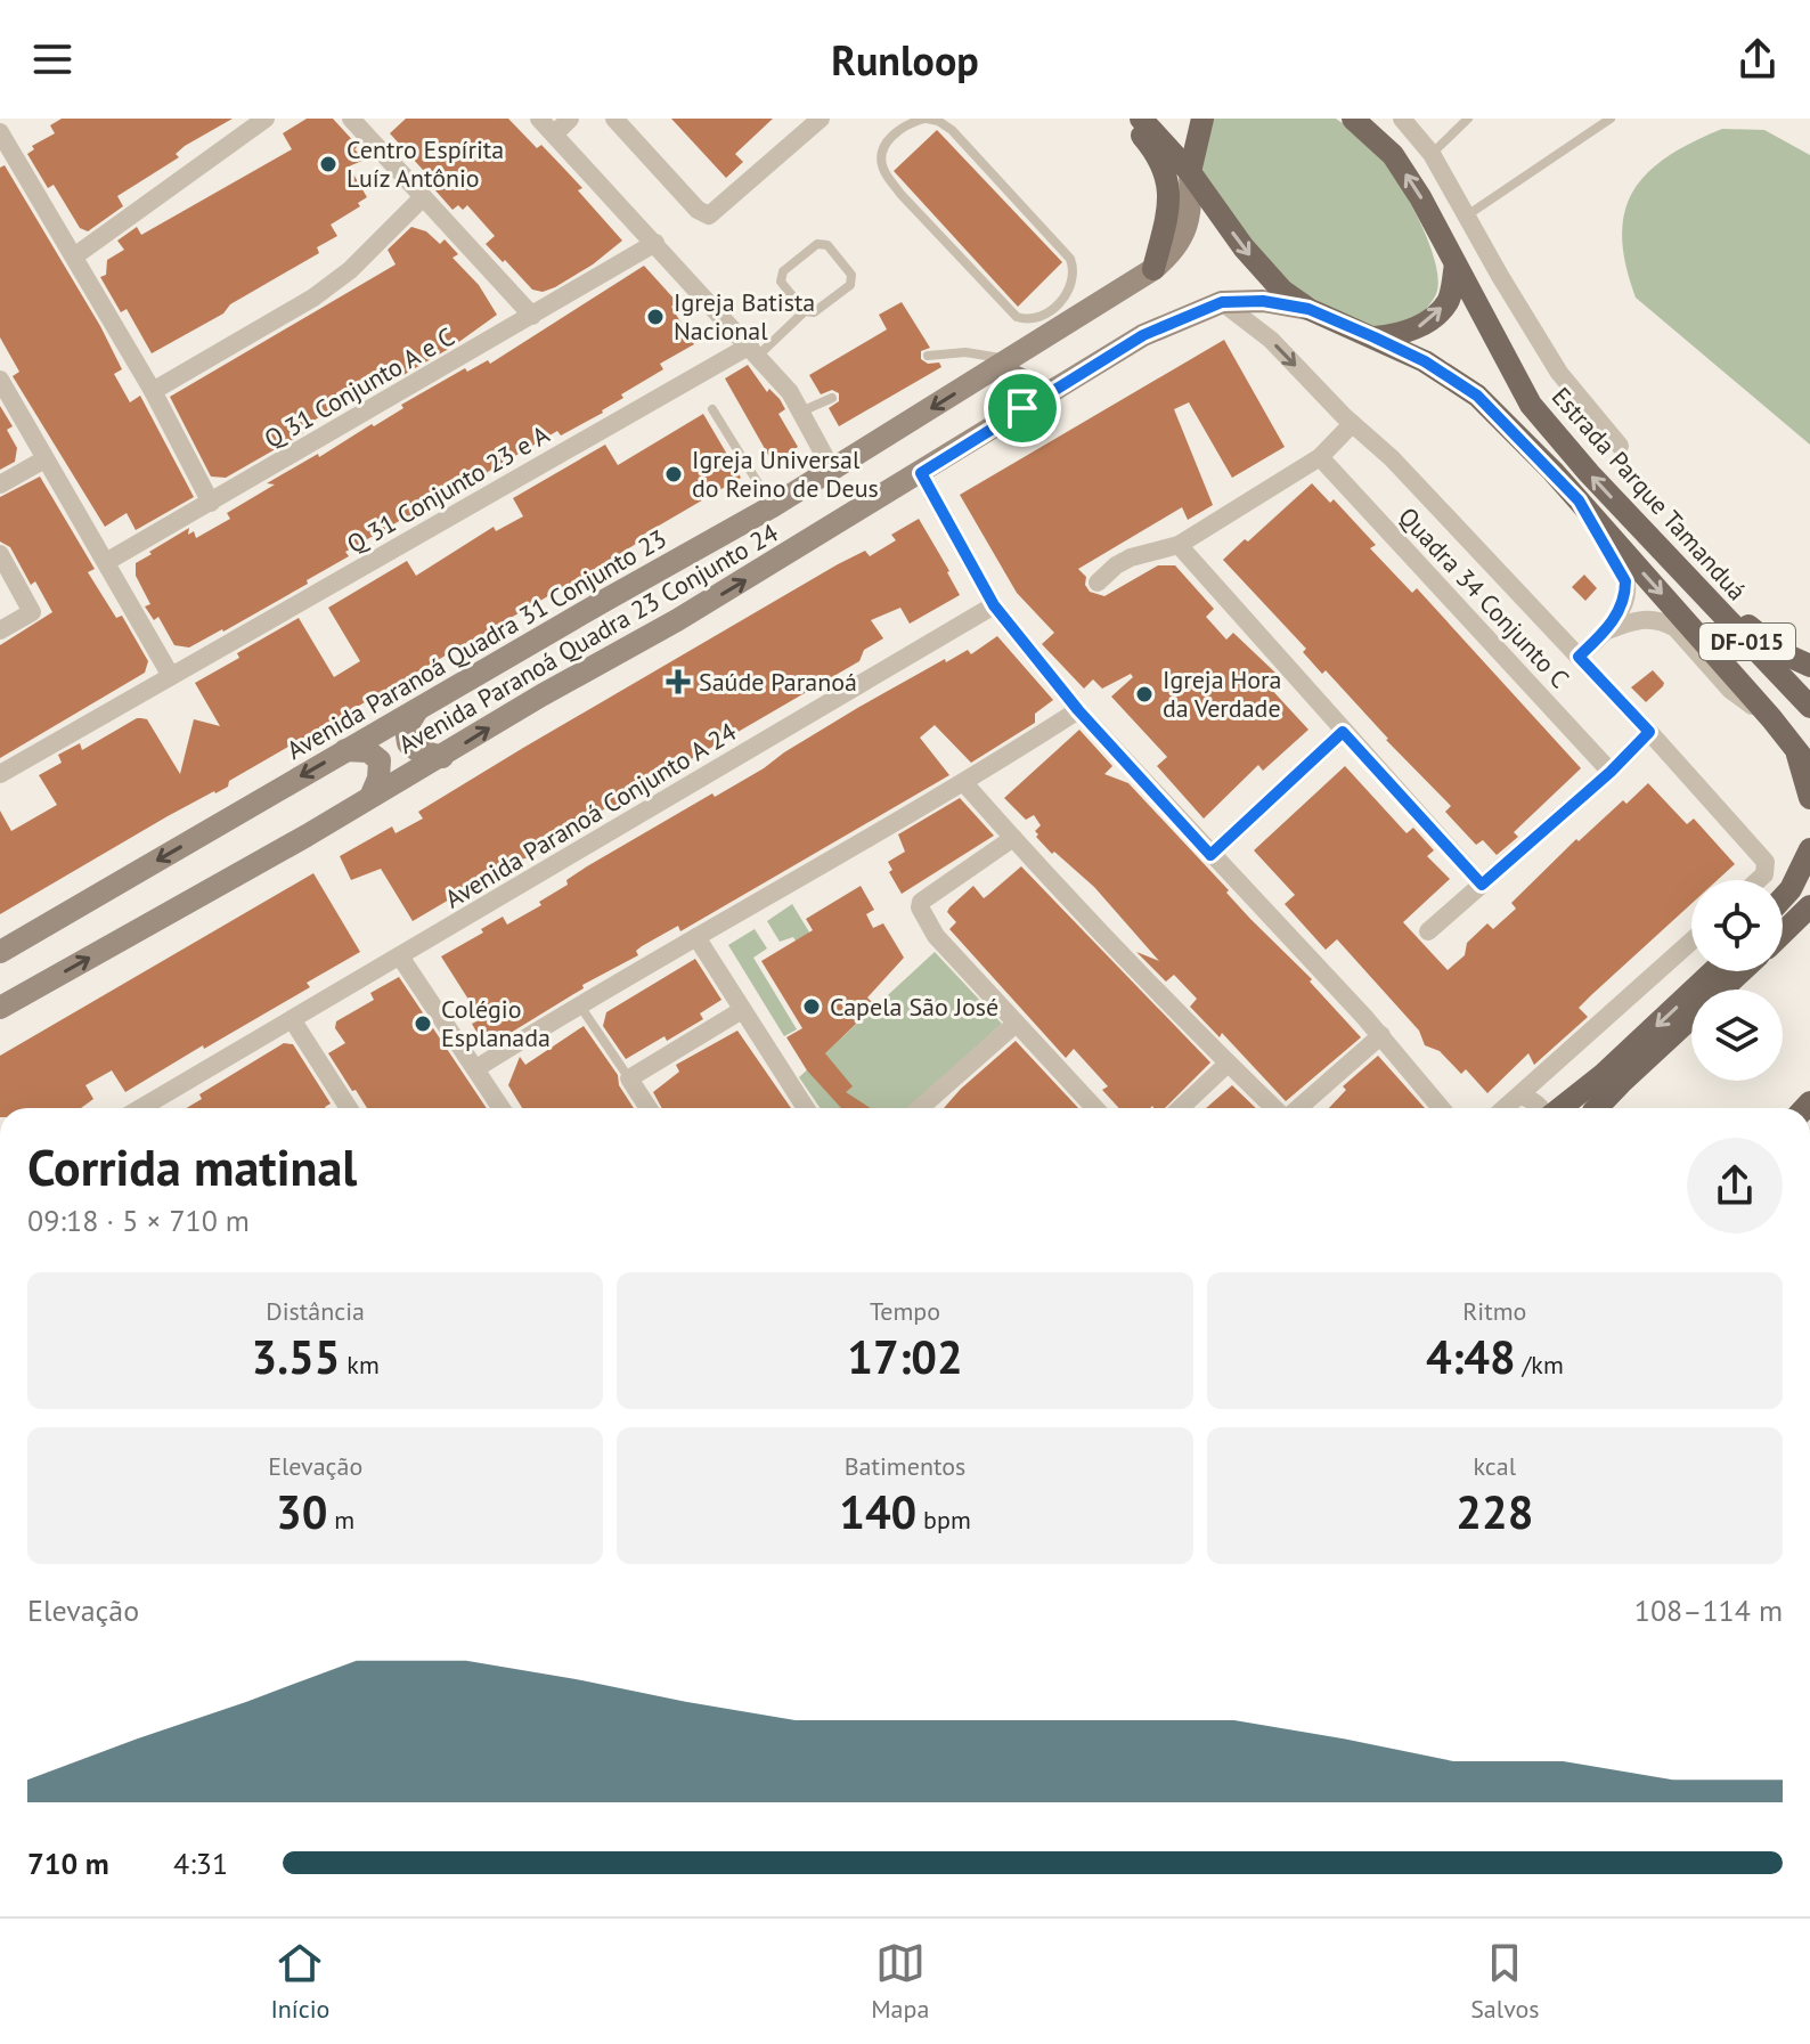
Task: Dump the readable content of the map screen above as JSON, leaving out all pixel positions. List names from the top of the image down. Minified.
{"streets":{"main road":["Estrada Parque Tamanduá","DF-015"],"street":["Q 31 Conjunto A e C","Q 31 Conjunto 23 e A","Quadra 34 Conjunto C","Avenida Paranoá Quadra 23 Conjunto 24","Avenida Paranoá Quadra 31 Conjunto 23","Avenida Paranoá Conjunto A 24"]},"crossings":[["DF-015","Avenida Paranoá Quadra 31 Conjunto 23"]],"one_way":["Avenida Paranoá Quadra 23 Conjunto 24","Avenida Paranoá Quadra 31 Conjunto 23"],"places":{"other":["Centro Espírita Luíz Antônio","Igreja Batista Nacional","Igreja Universal do Reino de Deus","Igreja Hora da Verdade","Capela São José","Colégio Esplanada"],"health":["Saúde Paranoá"]},"page":{"header":"Runloop","heading":["Corrida matinal","09:18 · 5 × 710 m"],"stats":[["Distância","3.55 km"],["Tempo","17:02"],["Ritmo","4:48 /km"],["Elevação","30 m"],["Batimentos","140 bpm"],["kcal","228"]],"chart":["Elevação","108–114 m"],"list":[{"name":"710 m","note":"4:31"}],"tabs":["Início","Mapa","Salvos"]}}
